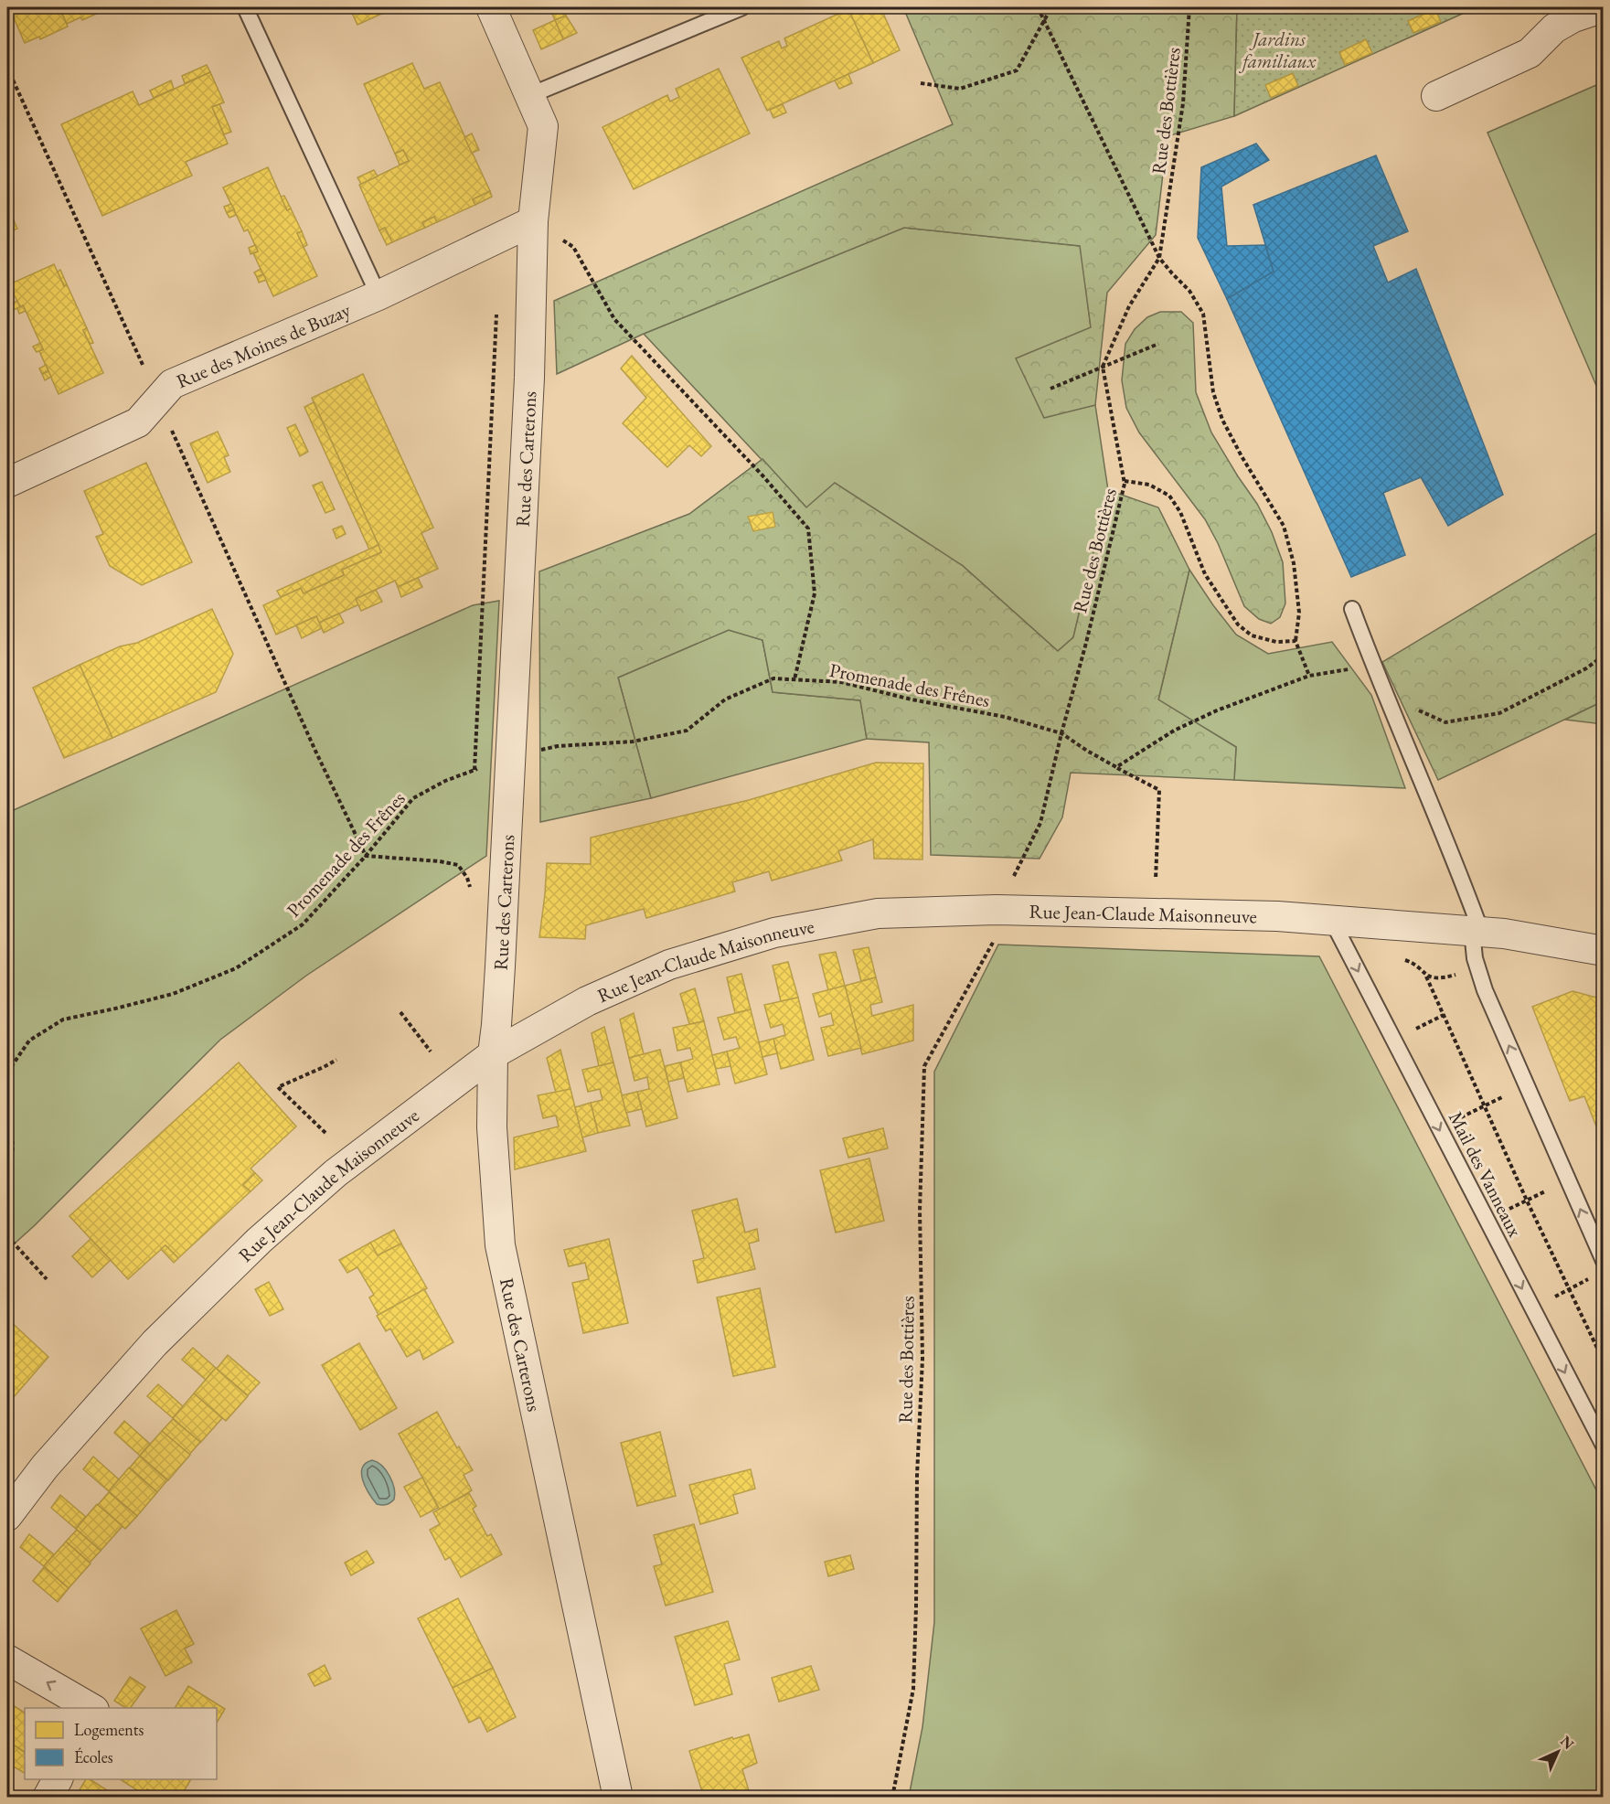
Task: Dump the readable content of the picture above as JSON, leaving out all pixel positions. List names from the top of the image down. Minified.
{"streets":{"street":["Rue des Moines de Buzay","Rue des Carterons","Rue Jean-Claude Maisonneuve"],"lane":["Mail des Vanneaux"],"path":["Rue des Bottières","Promenade des Frênes"]},"crossings":[["Rue des Bottières","Promenade des Frênes"],["Rue des Moines de Buzay","Rue des Carterons"],["Rue des Carterons","Promenade des Frênes"],["Rue des Carterons","Rue Jean-Claude Maisonneuve"],["Rue Jean-Claude Maisonneuve","Mail des Vanneaux"]],"parks":["Jardins familiaux"],"legend":["Logements","Écoles"],"north":"top right"}
